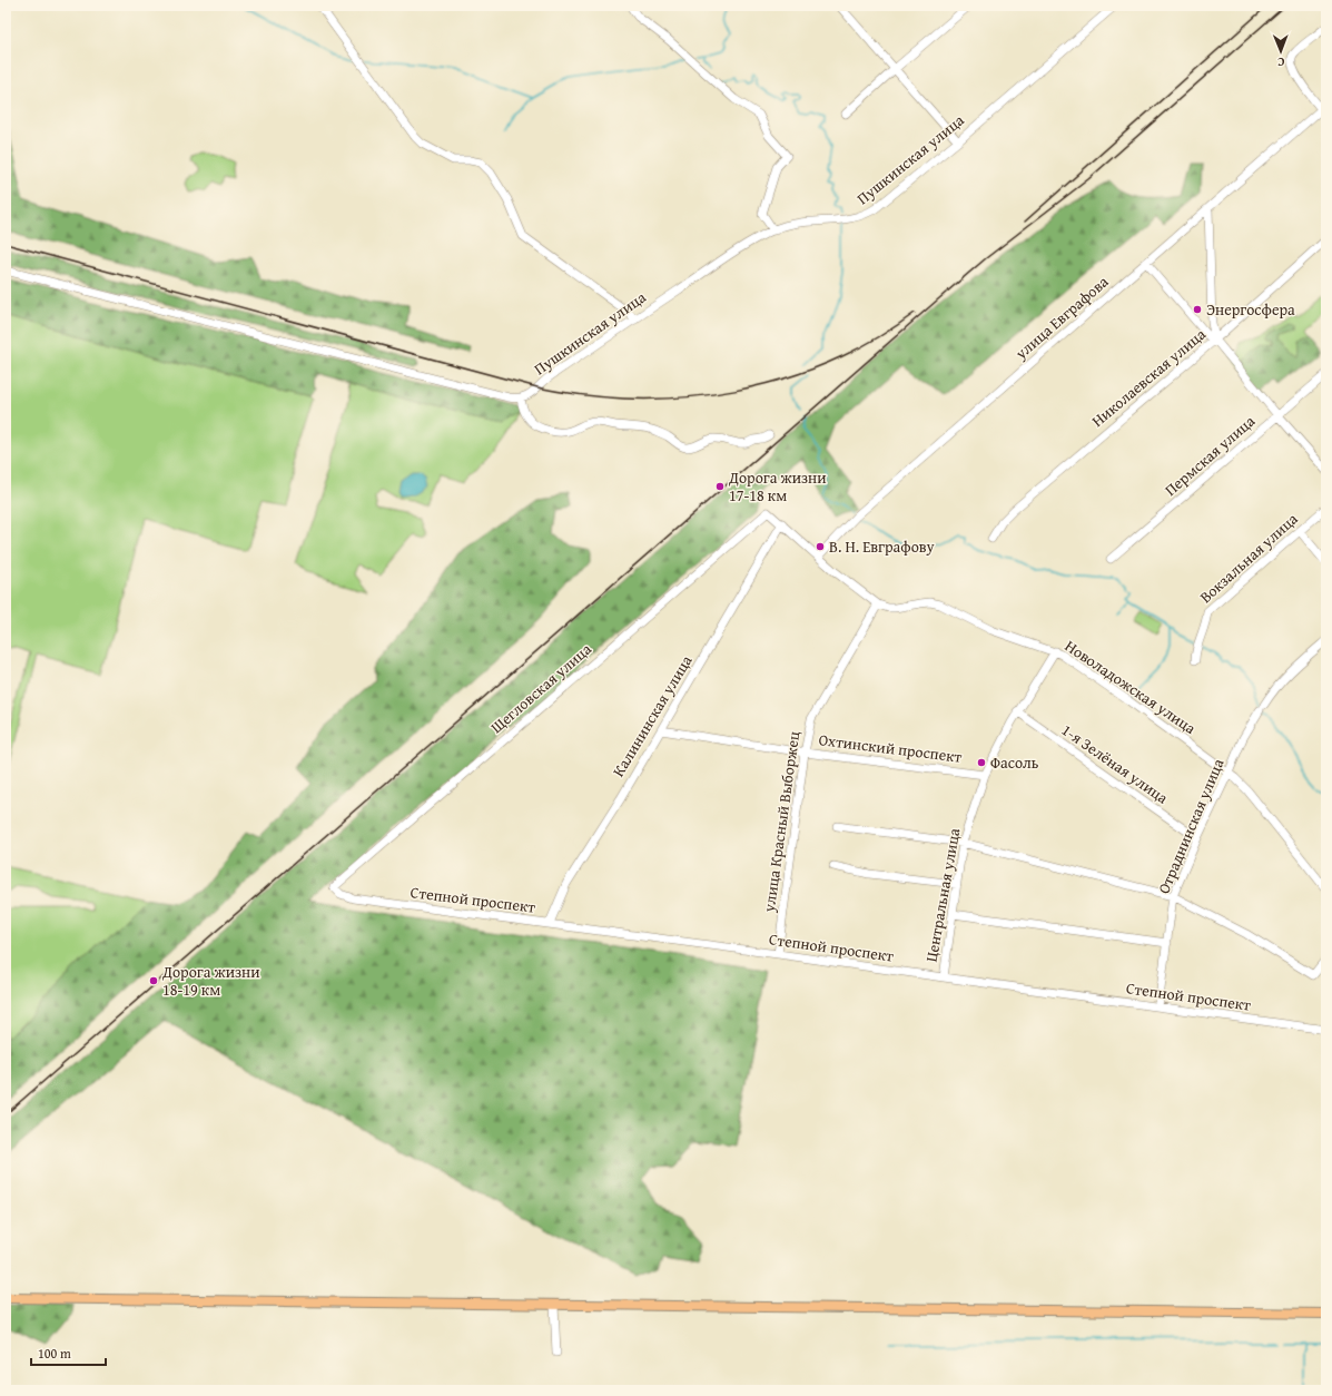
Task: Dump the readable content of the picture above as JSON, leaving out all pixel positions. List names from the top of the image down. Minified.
{"streets":{"street":["Пушкинская улица","улица Евграфова","Николаевская улица","Пермская улица","Вокзальная улица","Новоладожская улица","Щегловская улица","Калининская улица","Охтинский проспект","1-я Зелёная улица","улица Красный Выборжец","Отраднинская улица","Центральная улица","Степной проспект"]},"crossings":[["Новоладожская улица","улица Красный Выборжец"],["Новоладожская улица","Отраднинская улица"],["Новоладожская улица","Центральная улица"],["Щегловская улица","Калининская улица"],["Щегловская улица","Степной проспект"],["Калининская улица","Охтинский проспект"],["Калининская улица","Степной проспект"],["Охтинский проспект","улица Красный Выборжец"],["Охтинский проспект","Центральная улица"],["1-я Зелёная улица","Отраднинская улица"],["1-я Зелёная улица","Центральная улица"],["улица Красный Выборжец","Степной проспект"],["Отраднинская улица","Степной проспект"],["Центральная улица","Степной проспект"]],"places":["Энергосфера","Дорога жизни 17-18 км","В. Н. Евграфову","Фасоль","Дорога жизни 18-19 км"],"scale_bar":"100 m","north":"bottom"}
